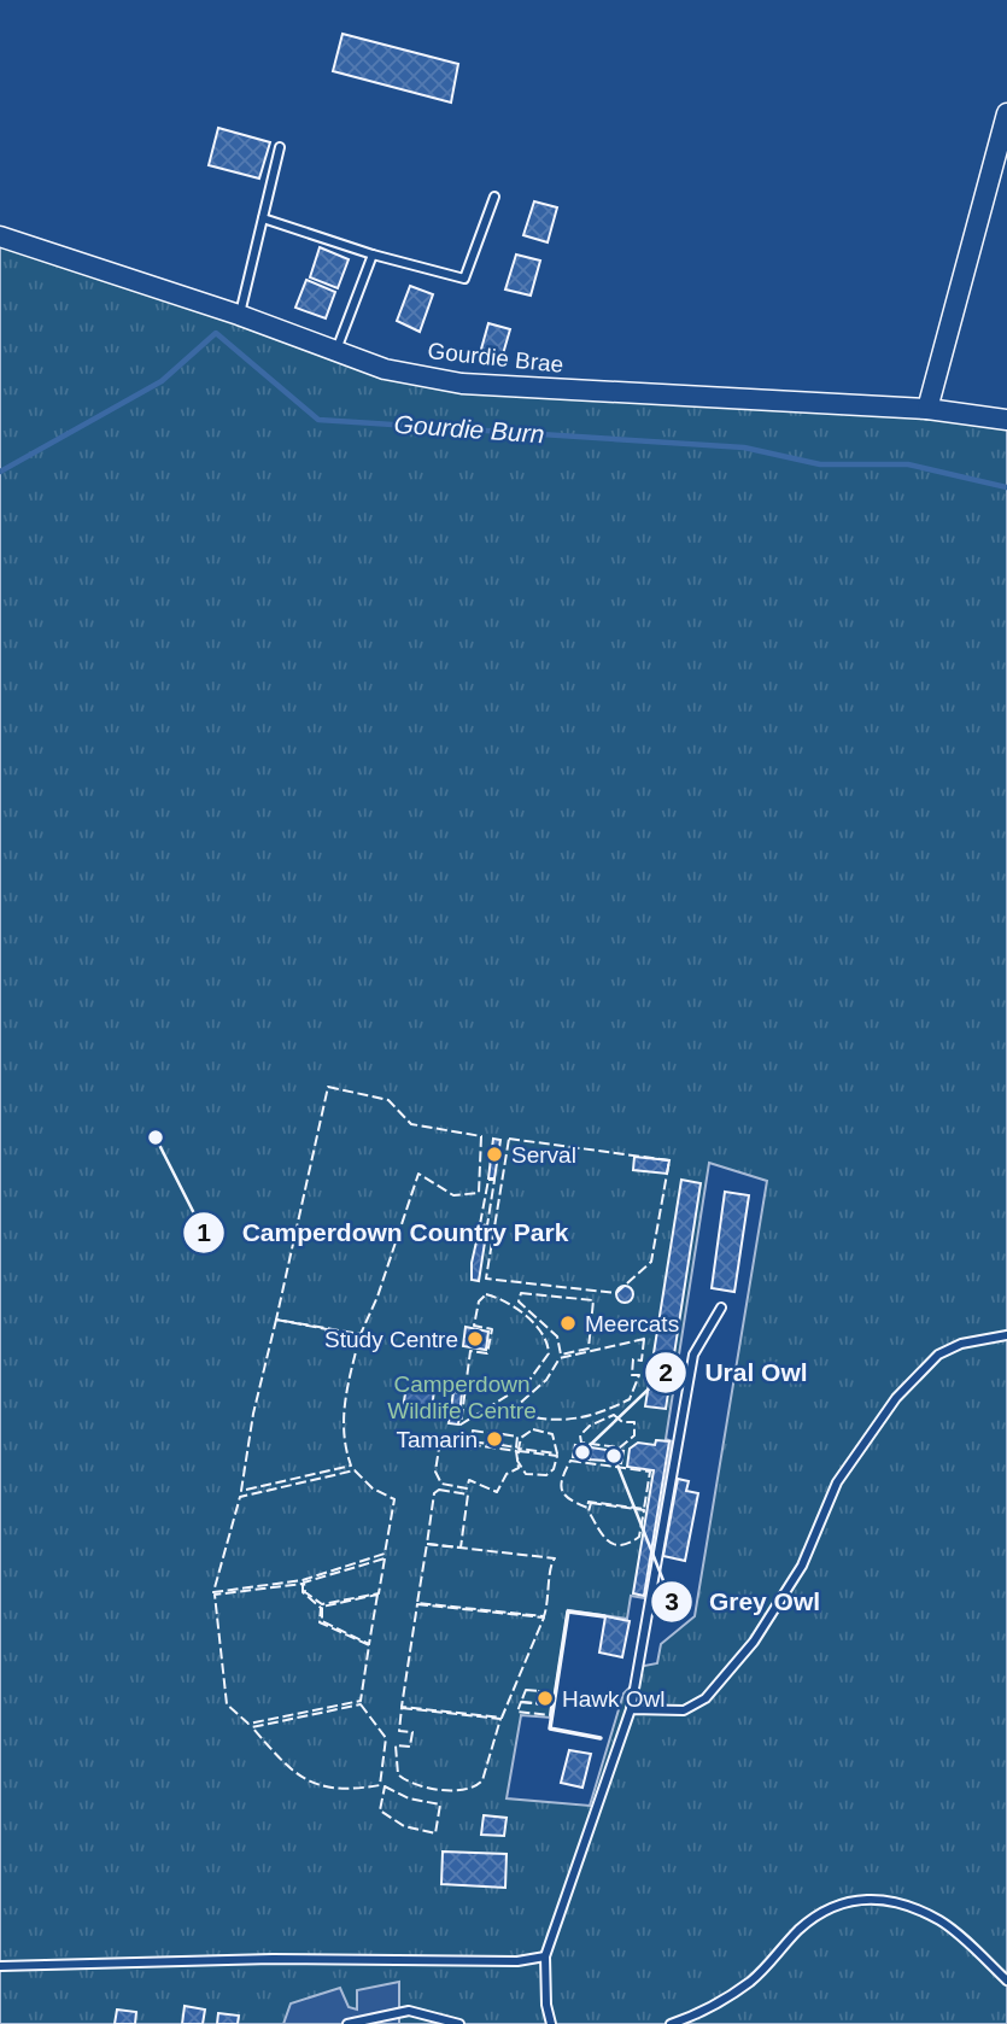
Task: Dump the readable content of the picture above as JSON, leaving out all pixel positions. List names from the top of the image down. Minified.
{"streets":{"street":["Gourdie Brae"]},"water":["Gourdie Burn"],"parks":["Camperdown Wildlife Centre"],"places":["Camperdown Country Park","Serval","Meercats","Study Centre","Tamarin","Ural Owl","Grey Owl","Hawk Owl"]}
